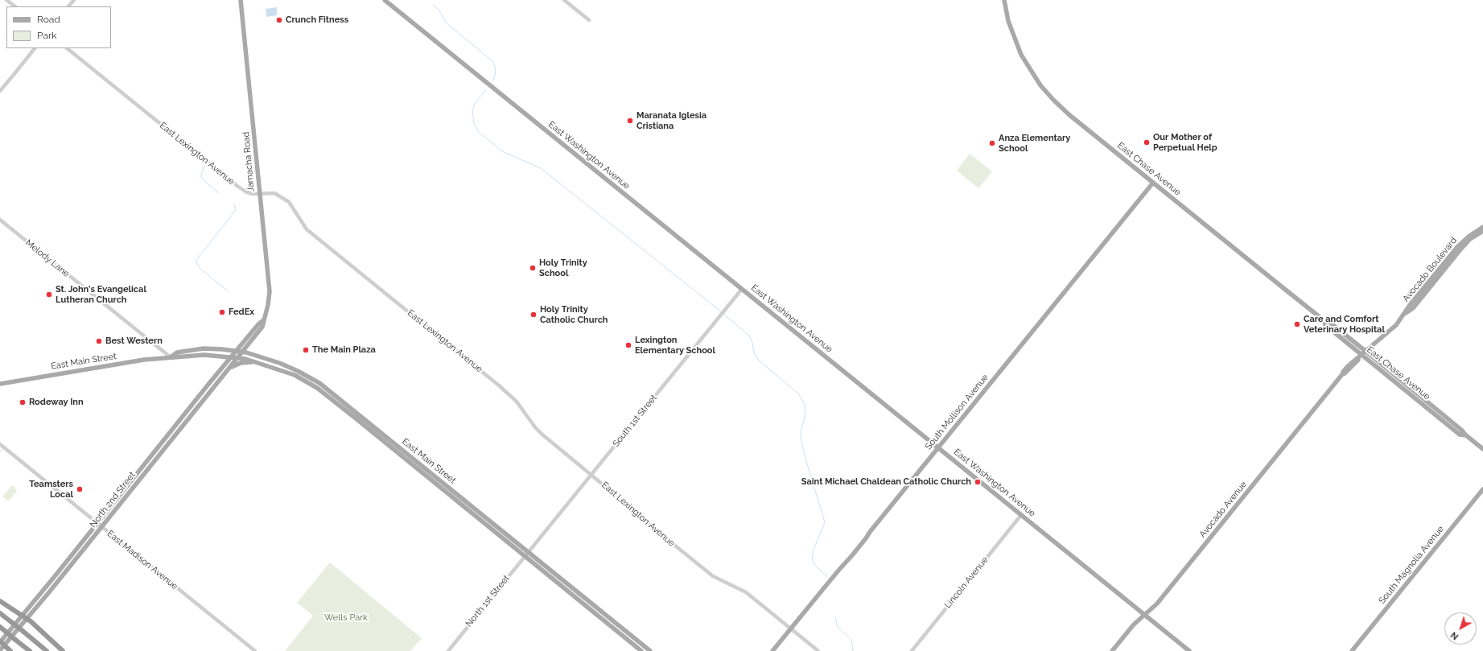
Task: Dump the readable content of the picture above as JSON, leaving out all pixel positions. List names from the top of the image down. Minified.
{"streets":{"main road":["East Washington Avenue","Jamacha Road","East Chase Avenue","Avocado Boulevard","East Main Street","South Mollison Avenue","North 2nd Street","Avocado Avenue","South Magnolia Avenue"],"street":["East Lexington Avenue","Melody Lane","South 1st Street","East Madison Avenue","Lincoln Avenue","North 1st Street"]},"crossings":[["East Lexington Avenue","Jamacha Road"],["East Lexington Avenue","South Mollison Avenue"],["East Lexington Avenue","South 1st Street"],["East Washington Avenue","South Mollison Avenue"],["East Washington Avenue","South 1st Street"],["East Washington Avenue","Avocado Avenue"],["East Washington Avenue","Lincoln Avenue"],["Jamacha Road","East Main Street"],["Jamacha Road","North 2nd Street"],["East Chase Avenue","Avocado Boulevard"],["East Chase Avenue","South Mollison Avenue"],["East Chase Avenue","Avocado Avenue"],["Melody Lane","East Main Street"],["Avocado Boulevard","Avocado Avenue"],["East Main Street","South 1st Street"],["East Main Street","North 2nd Street"],["East Main Street","North 1st Street"],["South 1st Street","North 1st Street"],["North 2nd Street","East Madison Avenue"]],"parks":["Wells Park"],"places":["Crunch Fitness","Maranata Iglesia Cristiana","Our Mother of Perpetual Help","Anza Elementary School","Holy Trinity School","St. John's Evangelical Lutheran Church","FedEx","Holy Trinity Catholic Church","Care and Comfort Veterinary Hospital","Best Western","Lexington Elementary School","The Main Plaza","Rodeway Inn","Saint Michael Chaldean Catholic Church","Teamsters Local"],"legend":["Road","Park"],"north":"bottom left"}
